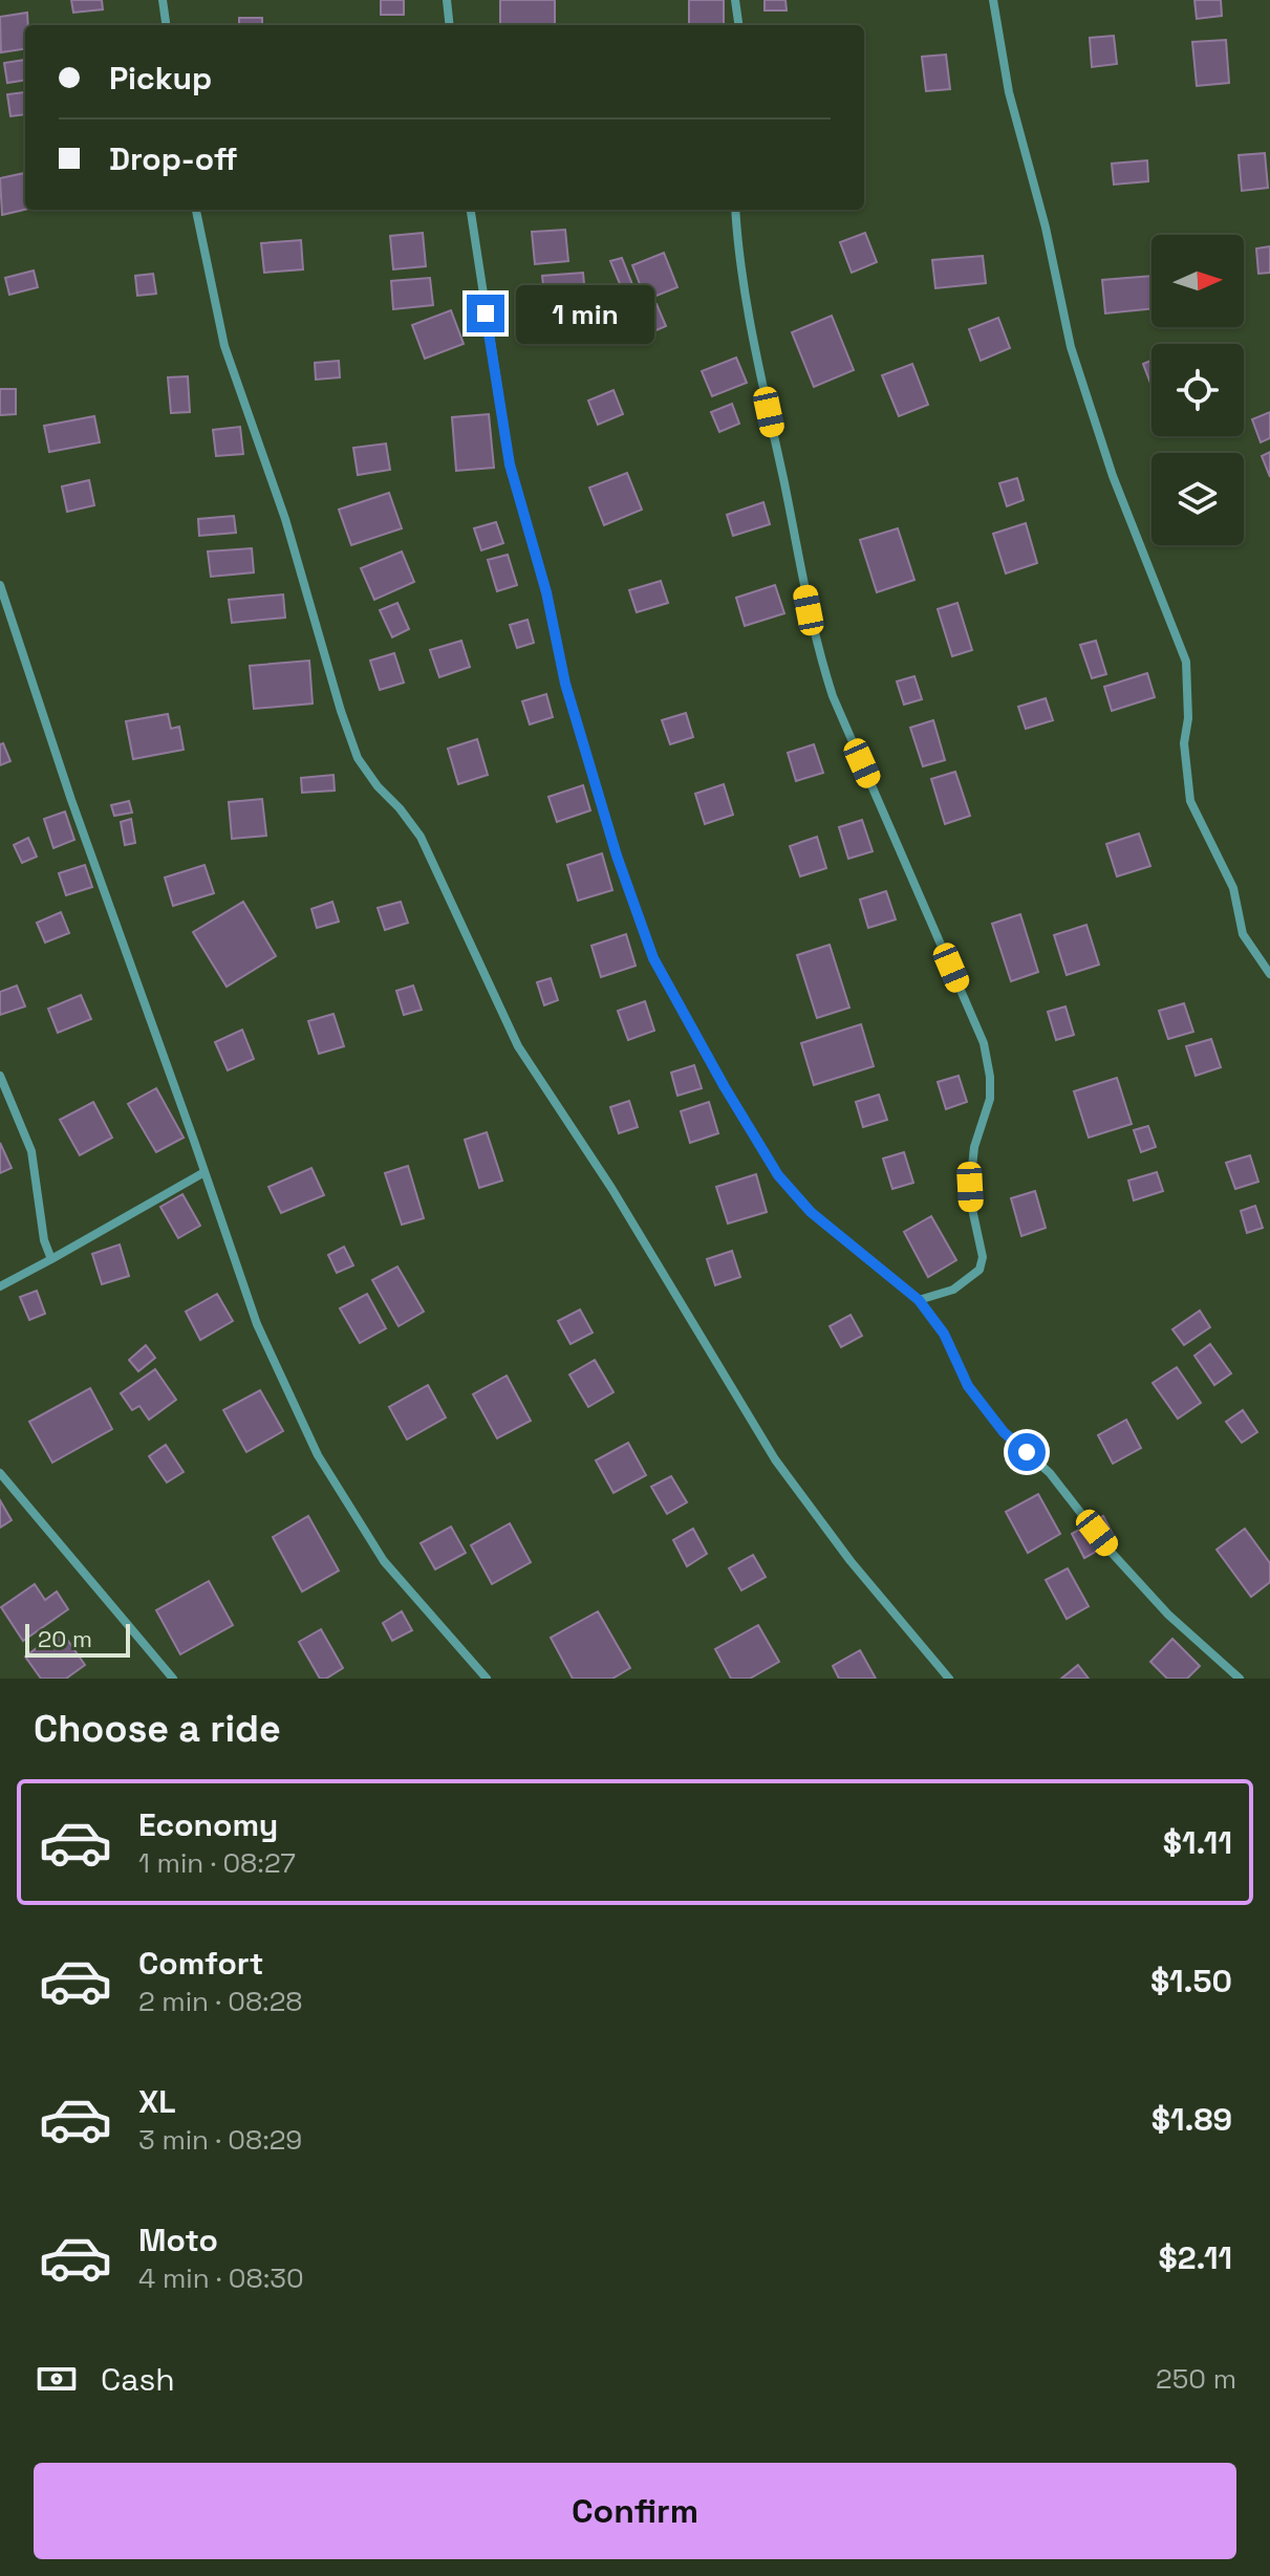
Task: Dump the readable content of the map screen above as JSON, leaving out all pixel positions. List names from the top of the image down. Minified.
{"scale_bar":"20 m","north":"right","page":{"banner":["Pickup","Drop-off"],"bubble":"1 min","scale":"20 m","heading":"Choose a ride","list":[{"name":"Economy","note":"1 min · 08:27","value":"$1.11"},{"name":"Comfort","note":"2 min · 08:28","value":"$1.50"},{"name":"XL","note":"3 min · 08:29","value":"$1.89"},{"name":"Moto","note":"4 min · 08:30","value":"$2.11"}],"pay":["Cash","250 m"],"buttons":"Confirm"}}
